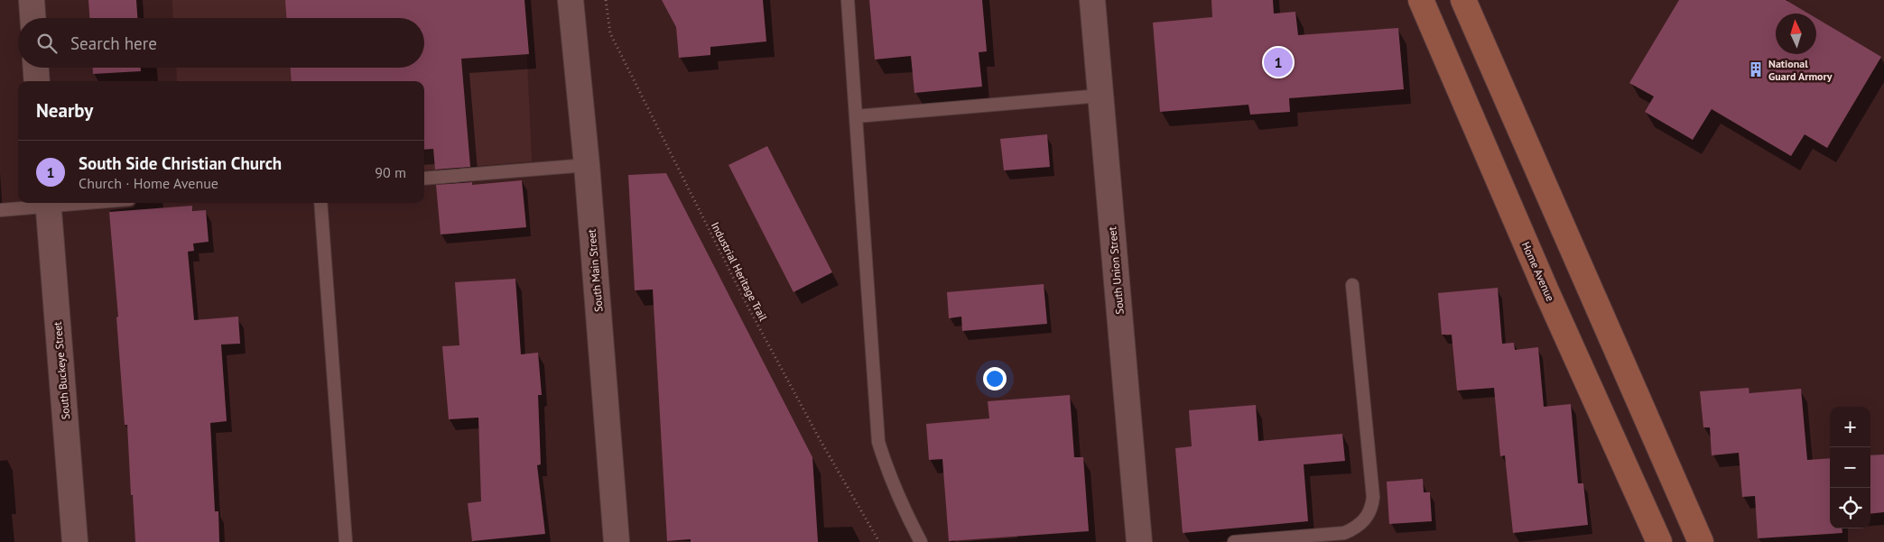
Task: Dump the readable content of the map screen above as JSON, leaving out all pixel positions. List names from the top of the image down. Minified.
{"streets":{"street":["South Main Street","South Union Street","Home Avenue","South Buckeye Street"],"path":["Industrial Heritage Trail"]},"places":{"building":["National Guard Armory"]},"north":"top","page":{"search":"Search here","pins":"1","heading":"Nearby","list":[{"mark":"1","name":"South Side Christian Church","note":"Church · Home Avenue","value":"90 m"}],"map_buttons":["+","−"]}}
